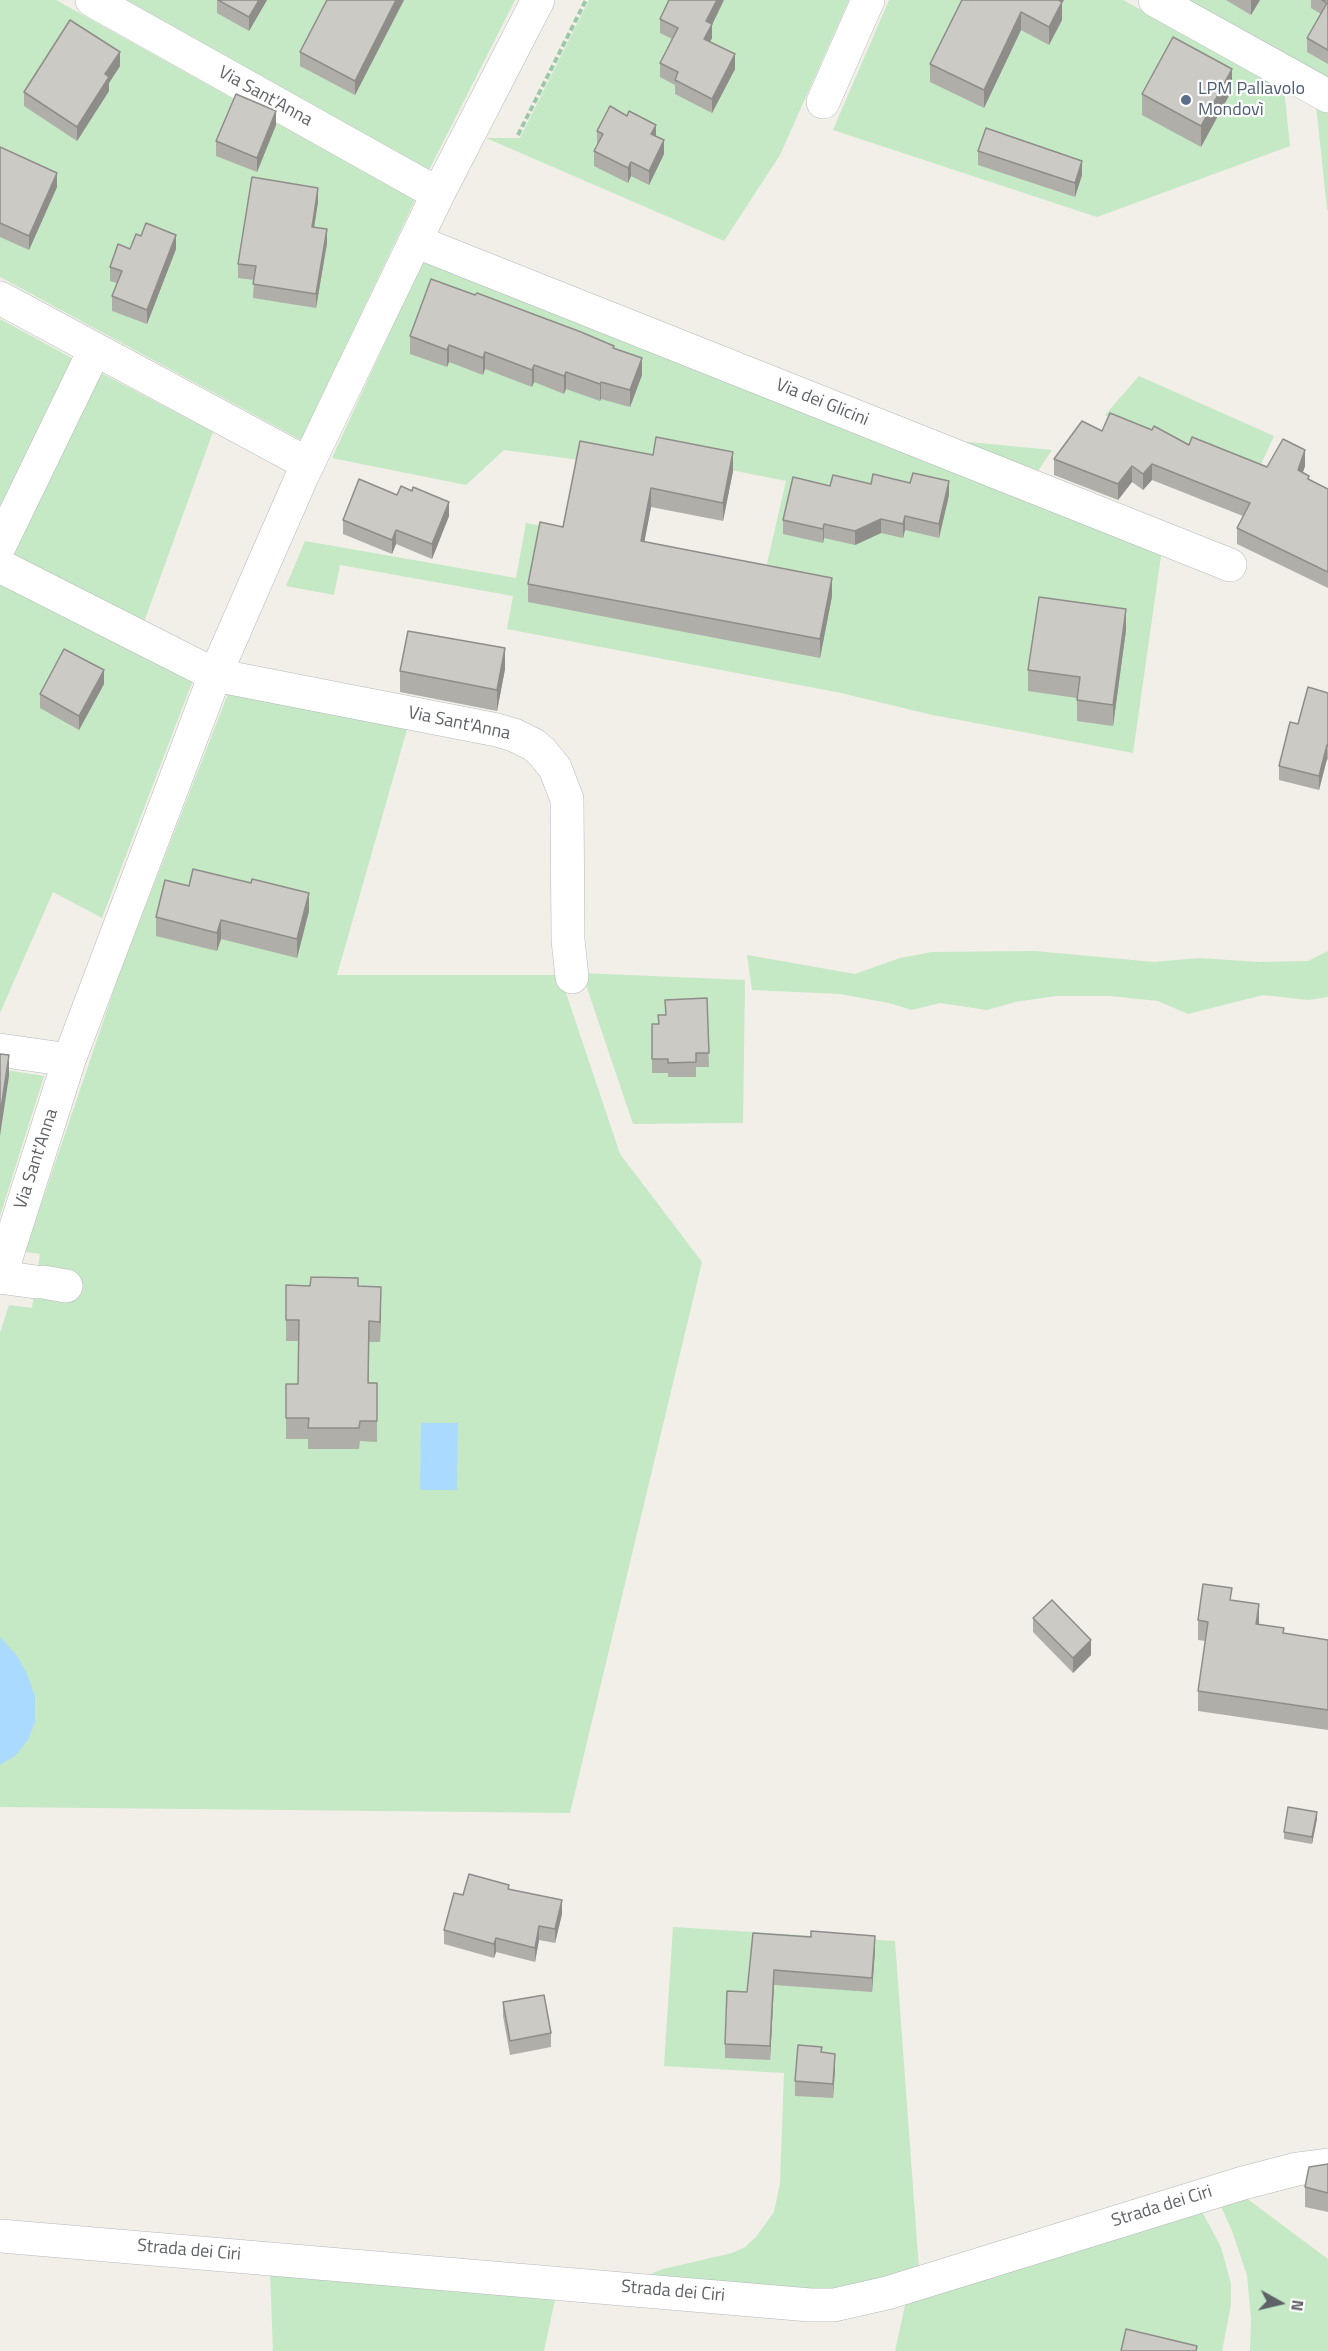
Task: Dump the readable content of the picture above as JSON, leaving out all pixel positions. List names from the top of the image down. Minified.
{"streets":{"street":["Via Sant'Anna","Via dei Glicini","Strada dei Ciri"]},"crossings":[["Via Sant'Anna","Via dei Glicini"]],"places":["LPM Pallavolo Mondovì"],"north":"right"}
